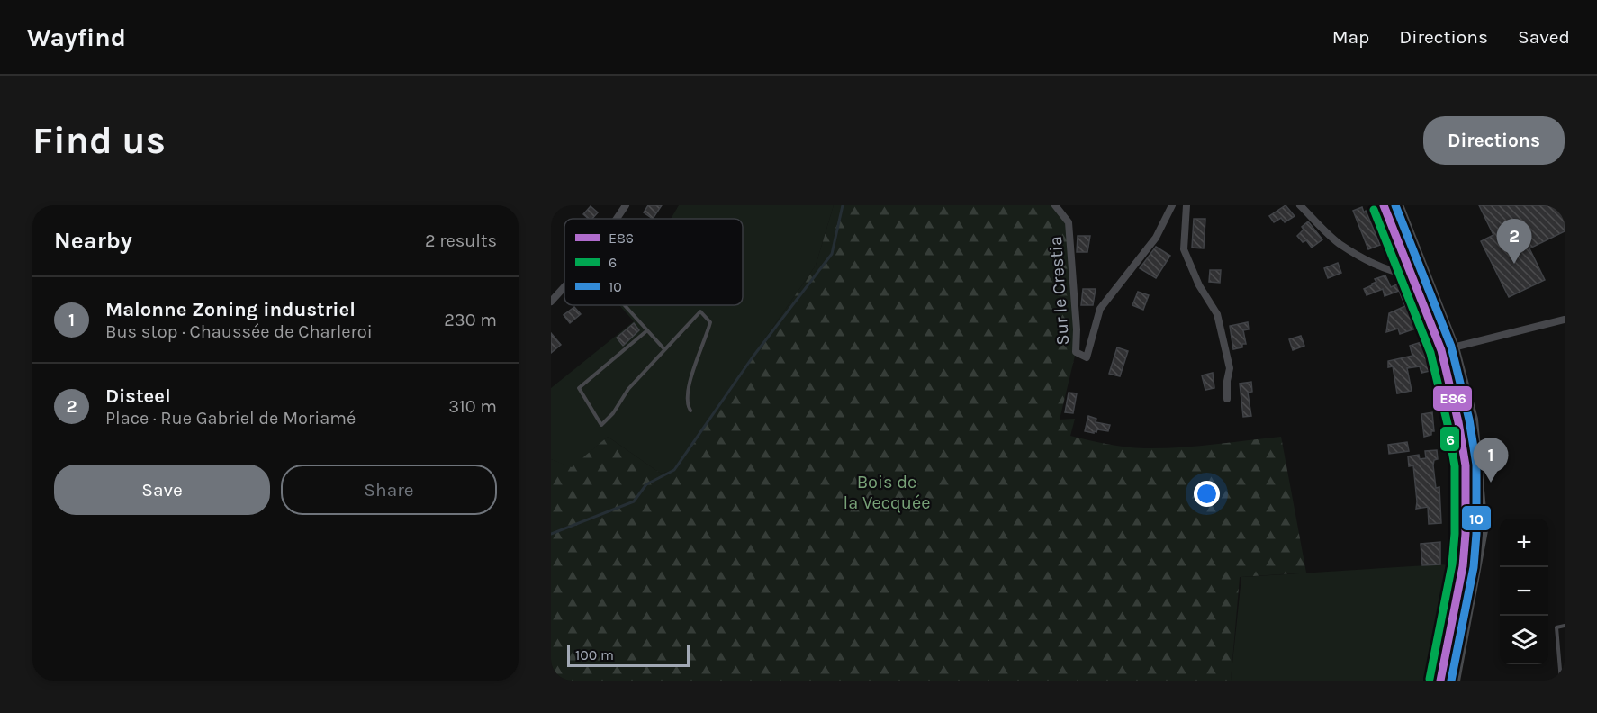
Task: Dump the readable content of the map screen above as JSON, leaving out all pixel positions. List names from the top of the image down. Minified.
{"streets":{"street":["Sur le Crestia"]},"parks":["Bois de la Vecquée"],"lines":["transit line E86","transit line 10","transit line 6"],"legend":["E86","6","10"],"scale_bar":"100 m","page":{"header":"Wayfind","nav":["Map","Directions","Saved"],"buttons":["Directions",["Save","Share"]],"title":"Find us","heading":["Nearby","2 results"],"pins":["2","1"],"list":[{"mark":"1","name":"Malonne Zoning industriel","note":"Bus stop · Chaussée de Charleroi","value":"230 m"},{"mark":"2","name":"Disteel","note":"Place · Rue Gabriel de Moriamé","value":"310 m"}],"map_buttons":["+","−"],"scale":"100 m"}}
